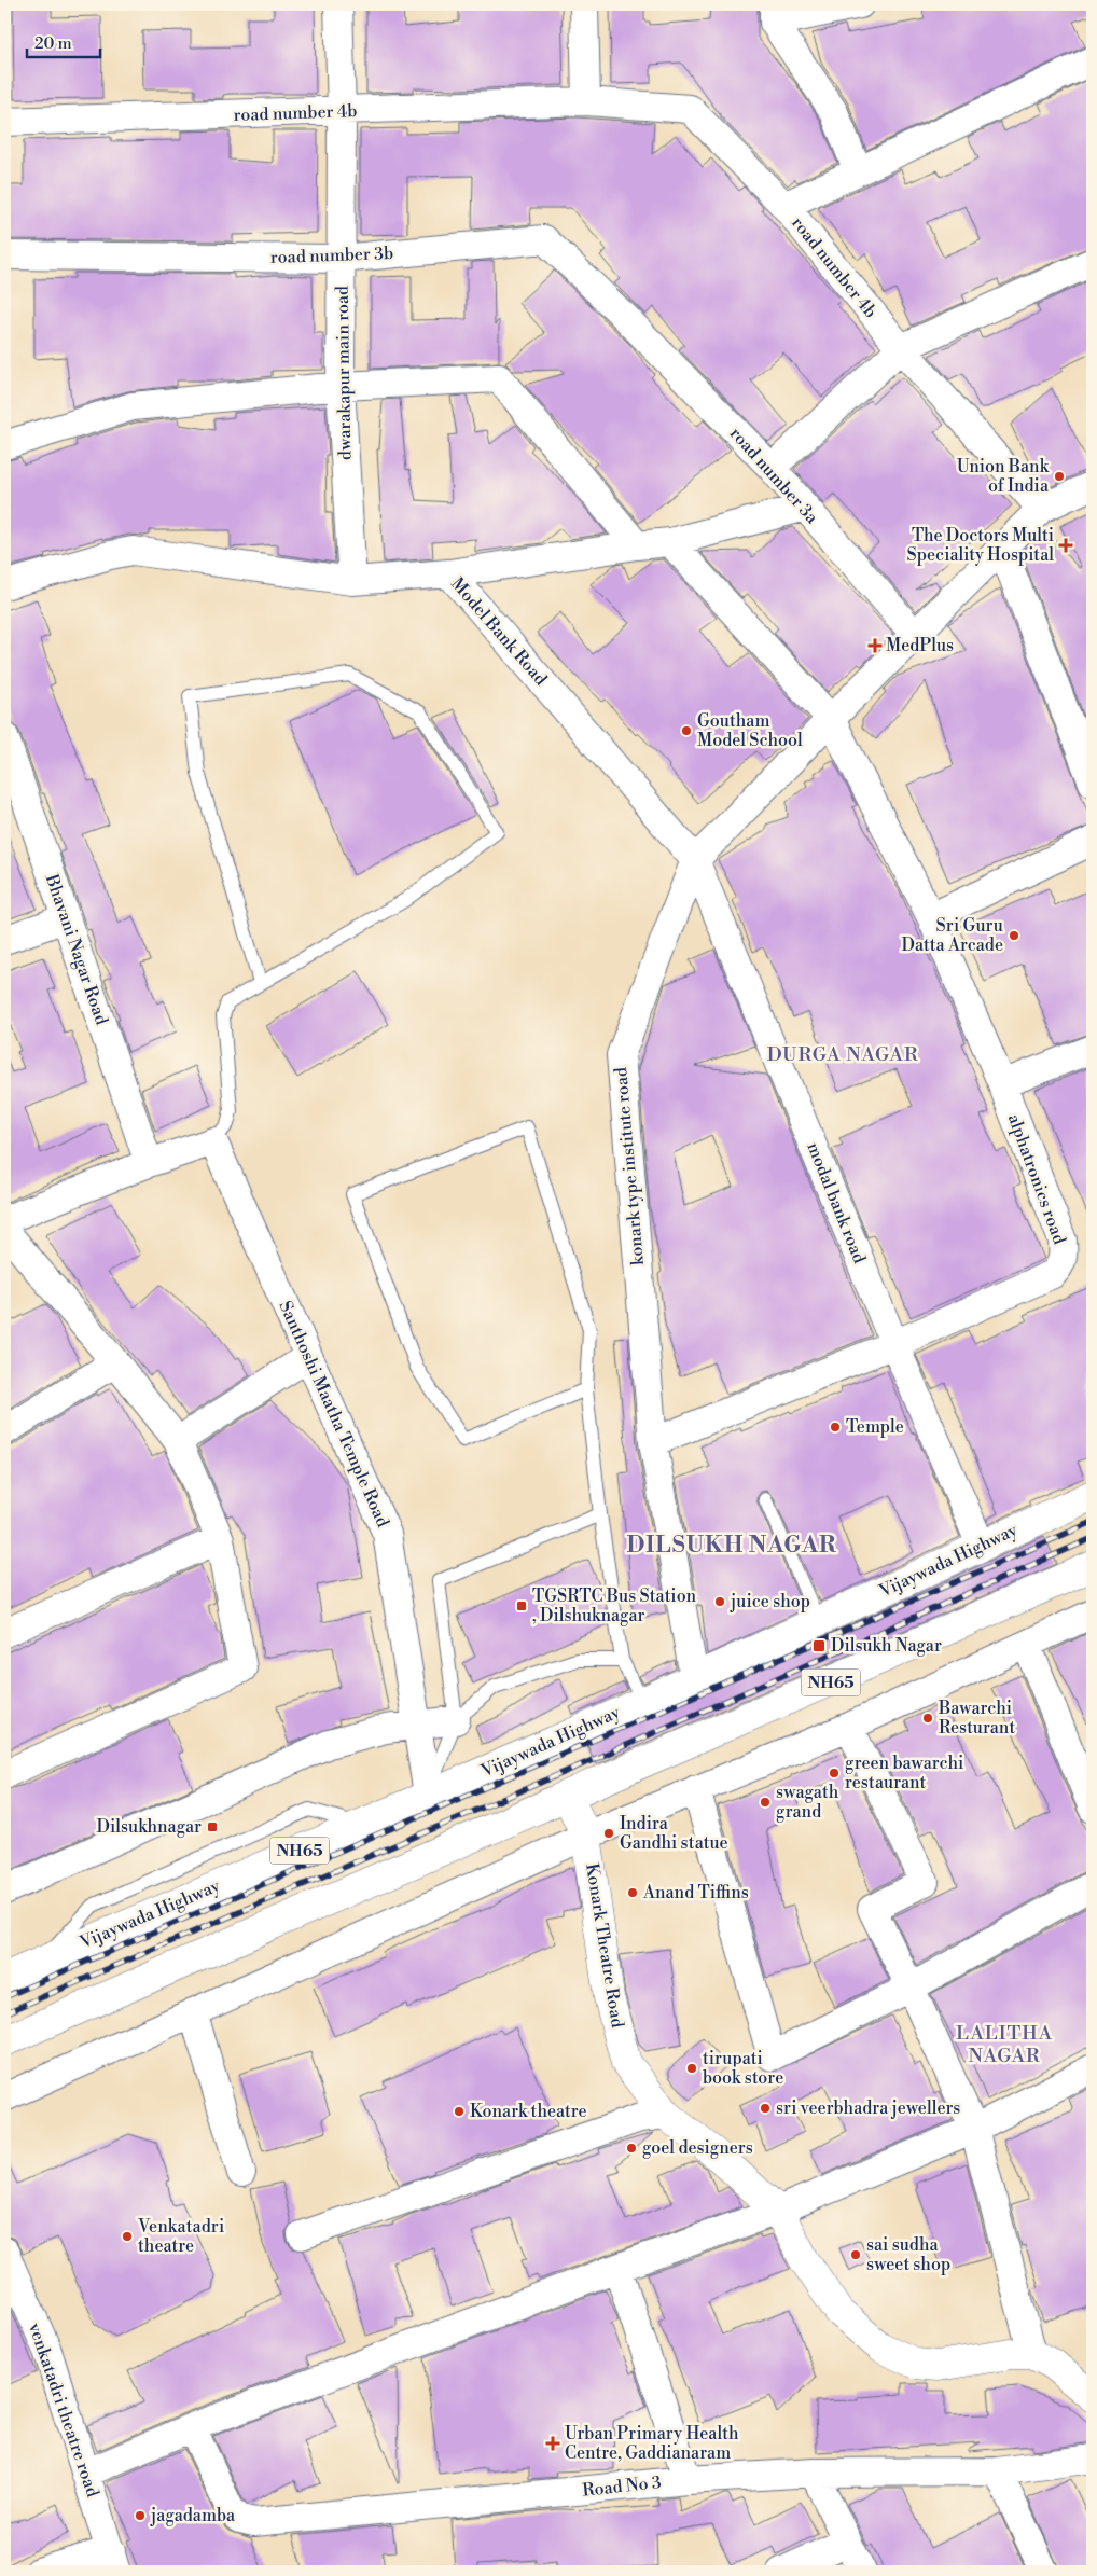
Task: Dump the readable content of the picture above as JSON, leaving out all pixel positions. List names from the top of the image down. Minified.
{"streets":{"main road":["Vijaywada Highway","NH65","Konark Theatre Road"],"street":["road number 4b","road number 3b","dwarakapur main road","road number 3a","Model Bank Road","Bhavani Nagar Road","konark type institute road","alphatronics road","modal bank road","Santhoshi Maatha Temple Road","venkatadri theatre road","Road No 3"]},"crossings":[["road number 4b","dwarakapur main road"],["road number 4b","konark type institute road"],["road number 3b","dwarakapur main road"],["road number 3b","road number 3a"],["dwarakapur main road","Model Bank Road"],["road number 3a","konark type institute road"],["Model Bank Road","konark type institute road"],["Model Bank Road","modal bank road"],["konark type institute road","alphatronics road"],["konark type institute road","modal bank road"],["konark type institute road","Vijaywada Highway"],["alphatronics road","modal bank road"],["modal bank road","Vijaywada Highway"],["Santhoshi Maatha Temple Road","Vijaywada Highway"],["NH65","Konark Theatre Road"]],"districts":["DURGA NAGAR","DILSUKH NAGAR","LALITHA NAGAR"],"places":{"other":["Union Bank of India","Goutham Model School","Sri Guru Datta Arcade","Temple","juice shop","Bawarchi Resturant","green bawarchi restaurant","swagath grand","Indira Gandhi statue","Anand Tiffins","tirupati book store","sri veerbhadra jewellers","Konark theatre","goel designers","Venkatadri theatre","sai sudha sweet shop","jagadamba"],"health":["The Doctors Multi Speciality Hospital","MedPlus","Urban Primary Health Centre, Gaddianaram"],"transit":["TGSRTC Bus Station , Dilshuknagar","Dilsukh Nagar","Dilsukhnagar"]},"scale_bar":"20 m"}
